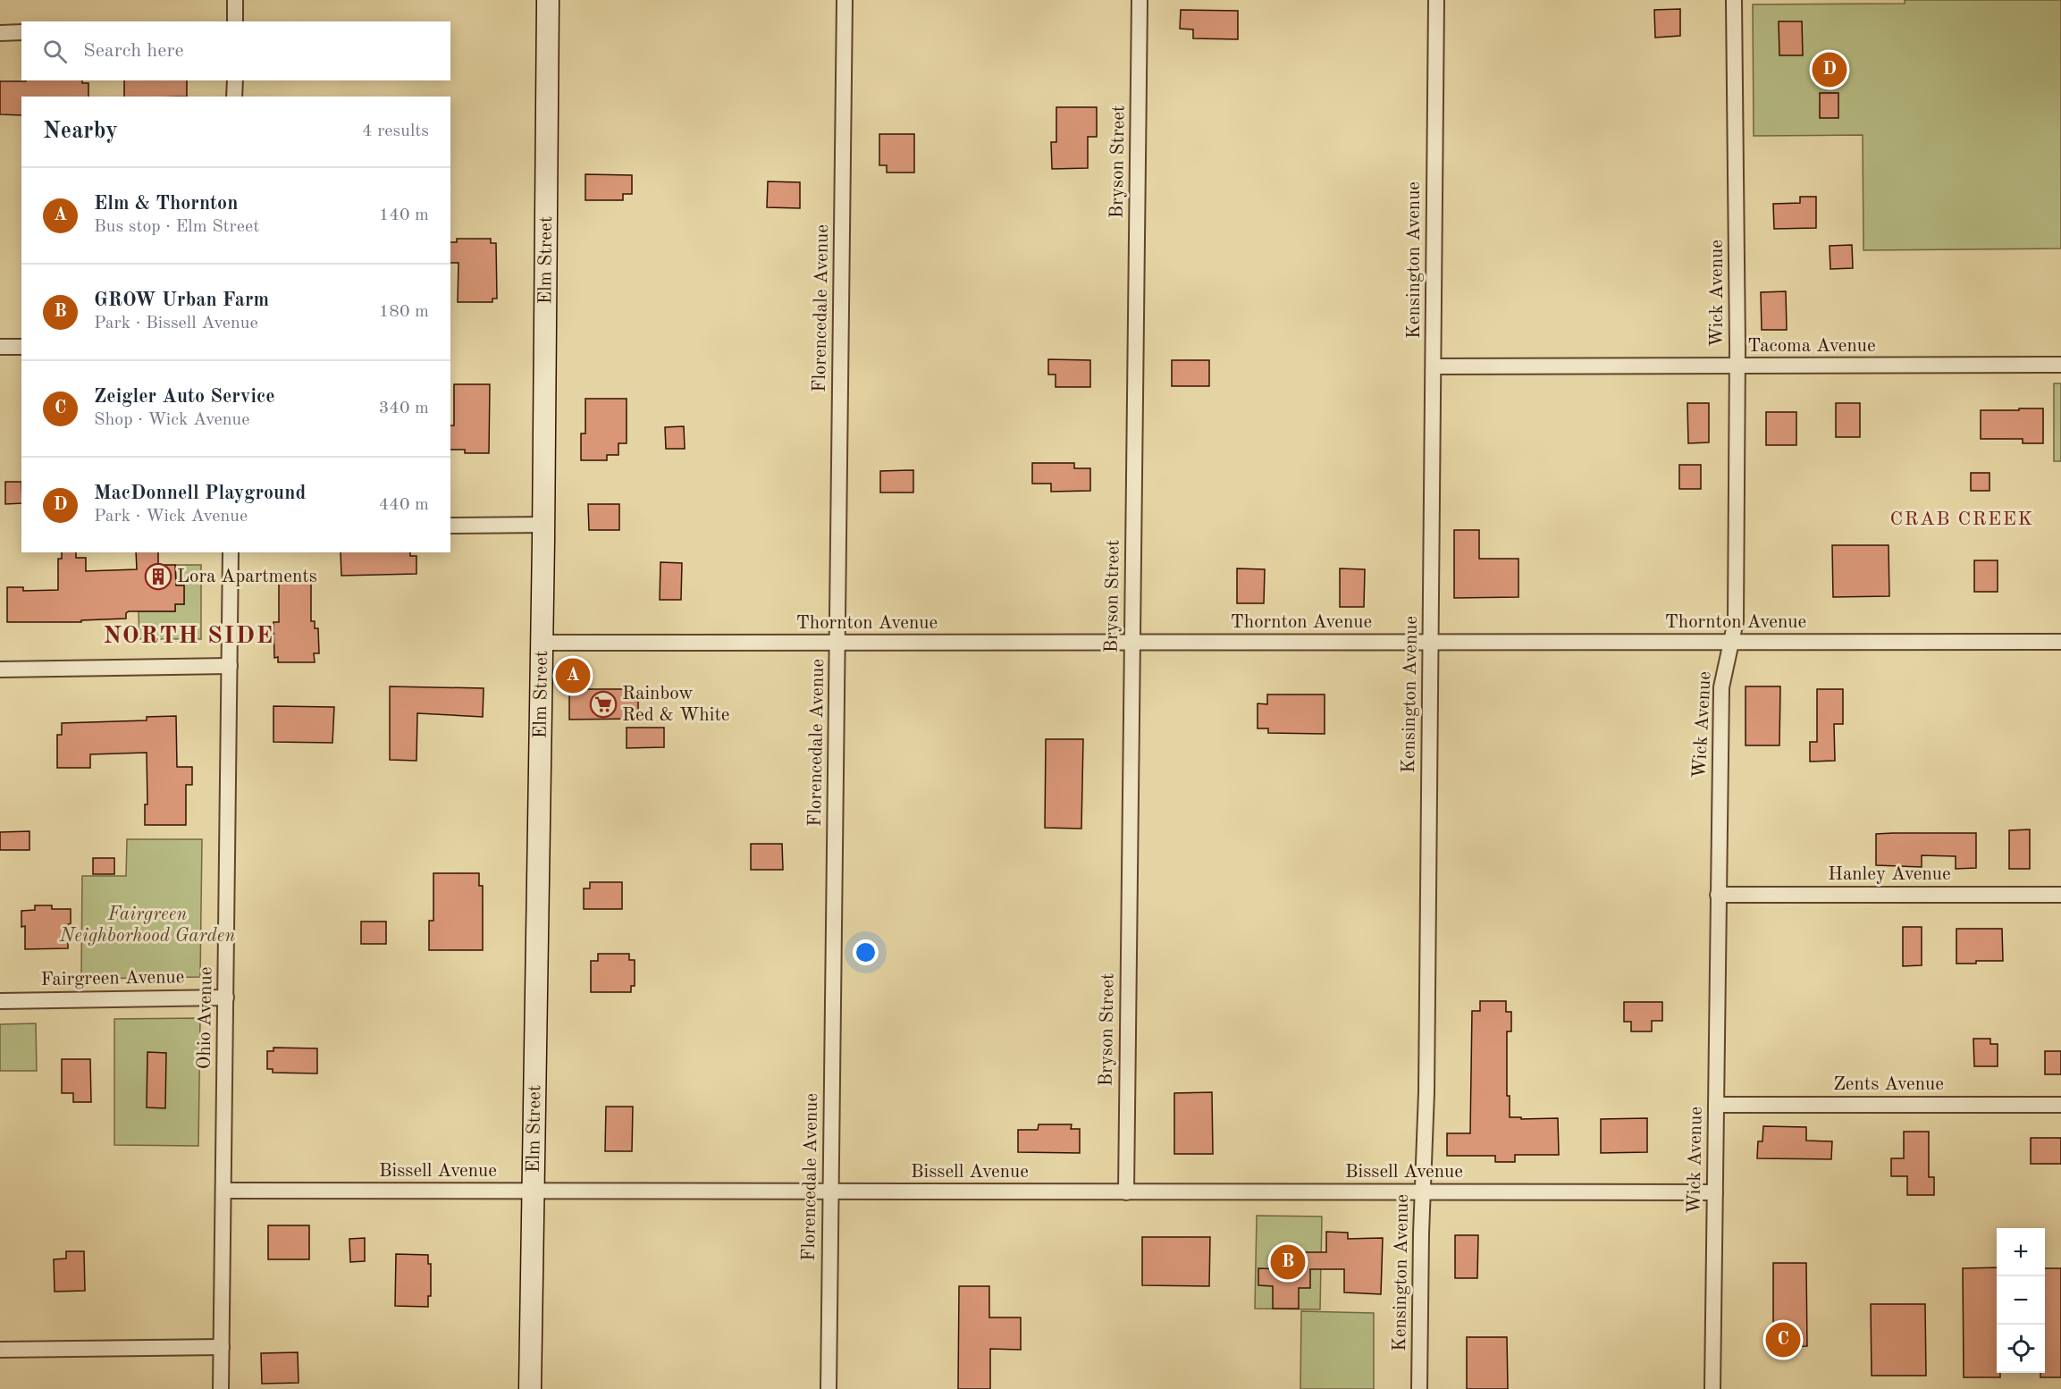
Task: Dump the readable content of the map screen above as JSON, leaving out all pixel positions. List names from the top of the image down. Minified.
{"streets":{"street":["Bryson Street","Elm Street","Kensington Avenue","Wick Avenue","Florencedale Avenue","Tacoma Avenue","Thornton Avenue","Hanley Avenue","Fairgreen Avenue","Ohio Avenue","Zents Avenue","Bissell Avenue"]},"crossings":[["Bryson Street","Thornton Avenue"],["Bryson Street","Bissell Avenue"],["Elm Street","Thornton Avenue"],["Elm Street","Bissell Avenue"],["Kensington Avenue","Tacoma Avenue"],["Kensington Avenue","Thornton Avenue"],["Kensington Avenue","Bissell Avenue"],["Wick Avenue","Tacoma Avenue"],["Wick Avenue","Thornton Avenue"],["Wick Avenue","Hanley Avenue"],["Wick Avenue","Zents Avenue"],["Wick Avenue","Bissell Avenue"],["Florencedale Avenue","Thornton Avenue"],["Florencedale Avenue","Bissell Avenue"],["Fairgreen Avenue","Ohio Avenue"],["Ohio Avenue","Bissell Avenue"]],"districts":["CRAB CREEK","NORTH SIDE"],"parks":["Fairgreen Neighborhood Garden"],"places":{"building":["Lora Apartments"],"supermarket":["Rainbow Red & White"]},"page":{"search":"Search here","pins":["D","A","B","C"],"heading":["Nearby","4 results"],"list":[{"mark":"A","name":"Elm & Thornton","note":"Bus stop · Elm Street","value":"140 m"},{"mark":"B","name":"GROW Urban Farm","note":"Park · Bissell Avenue","value":"180 m"},{"mark":"C","name":"Zeigler Auto Service","note":"Shop · Wick Avenue","value":"340 m"},{"mark":"D","name":"MacDonnell Playground","note":"Park · Wick Avenue","value":"440 m"}],"map_buttons":["+","−"]}}
